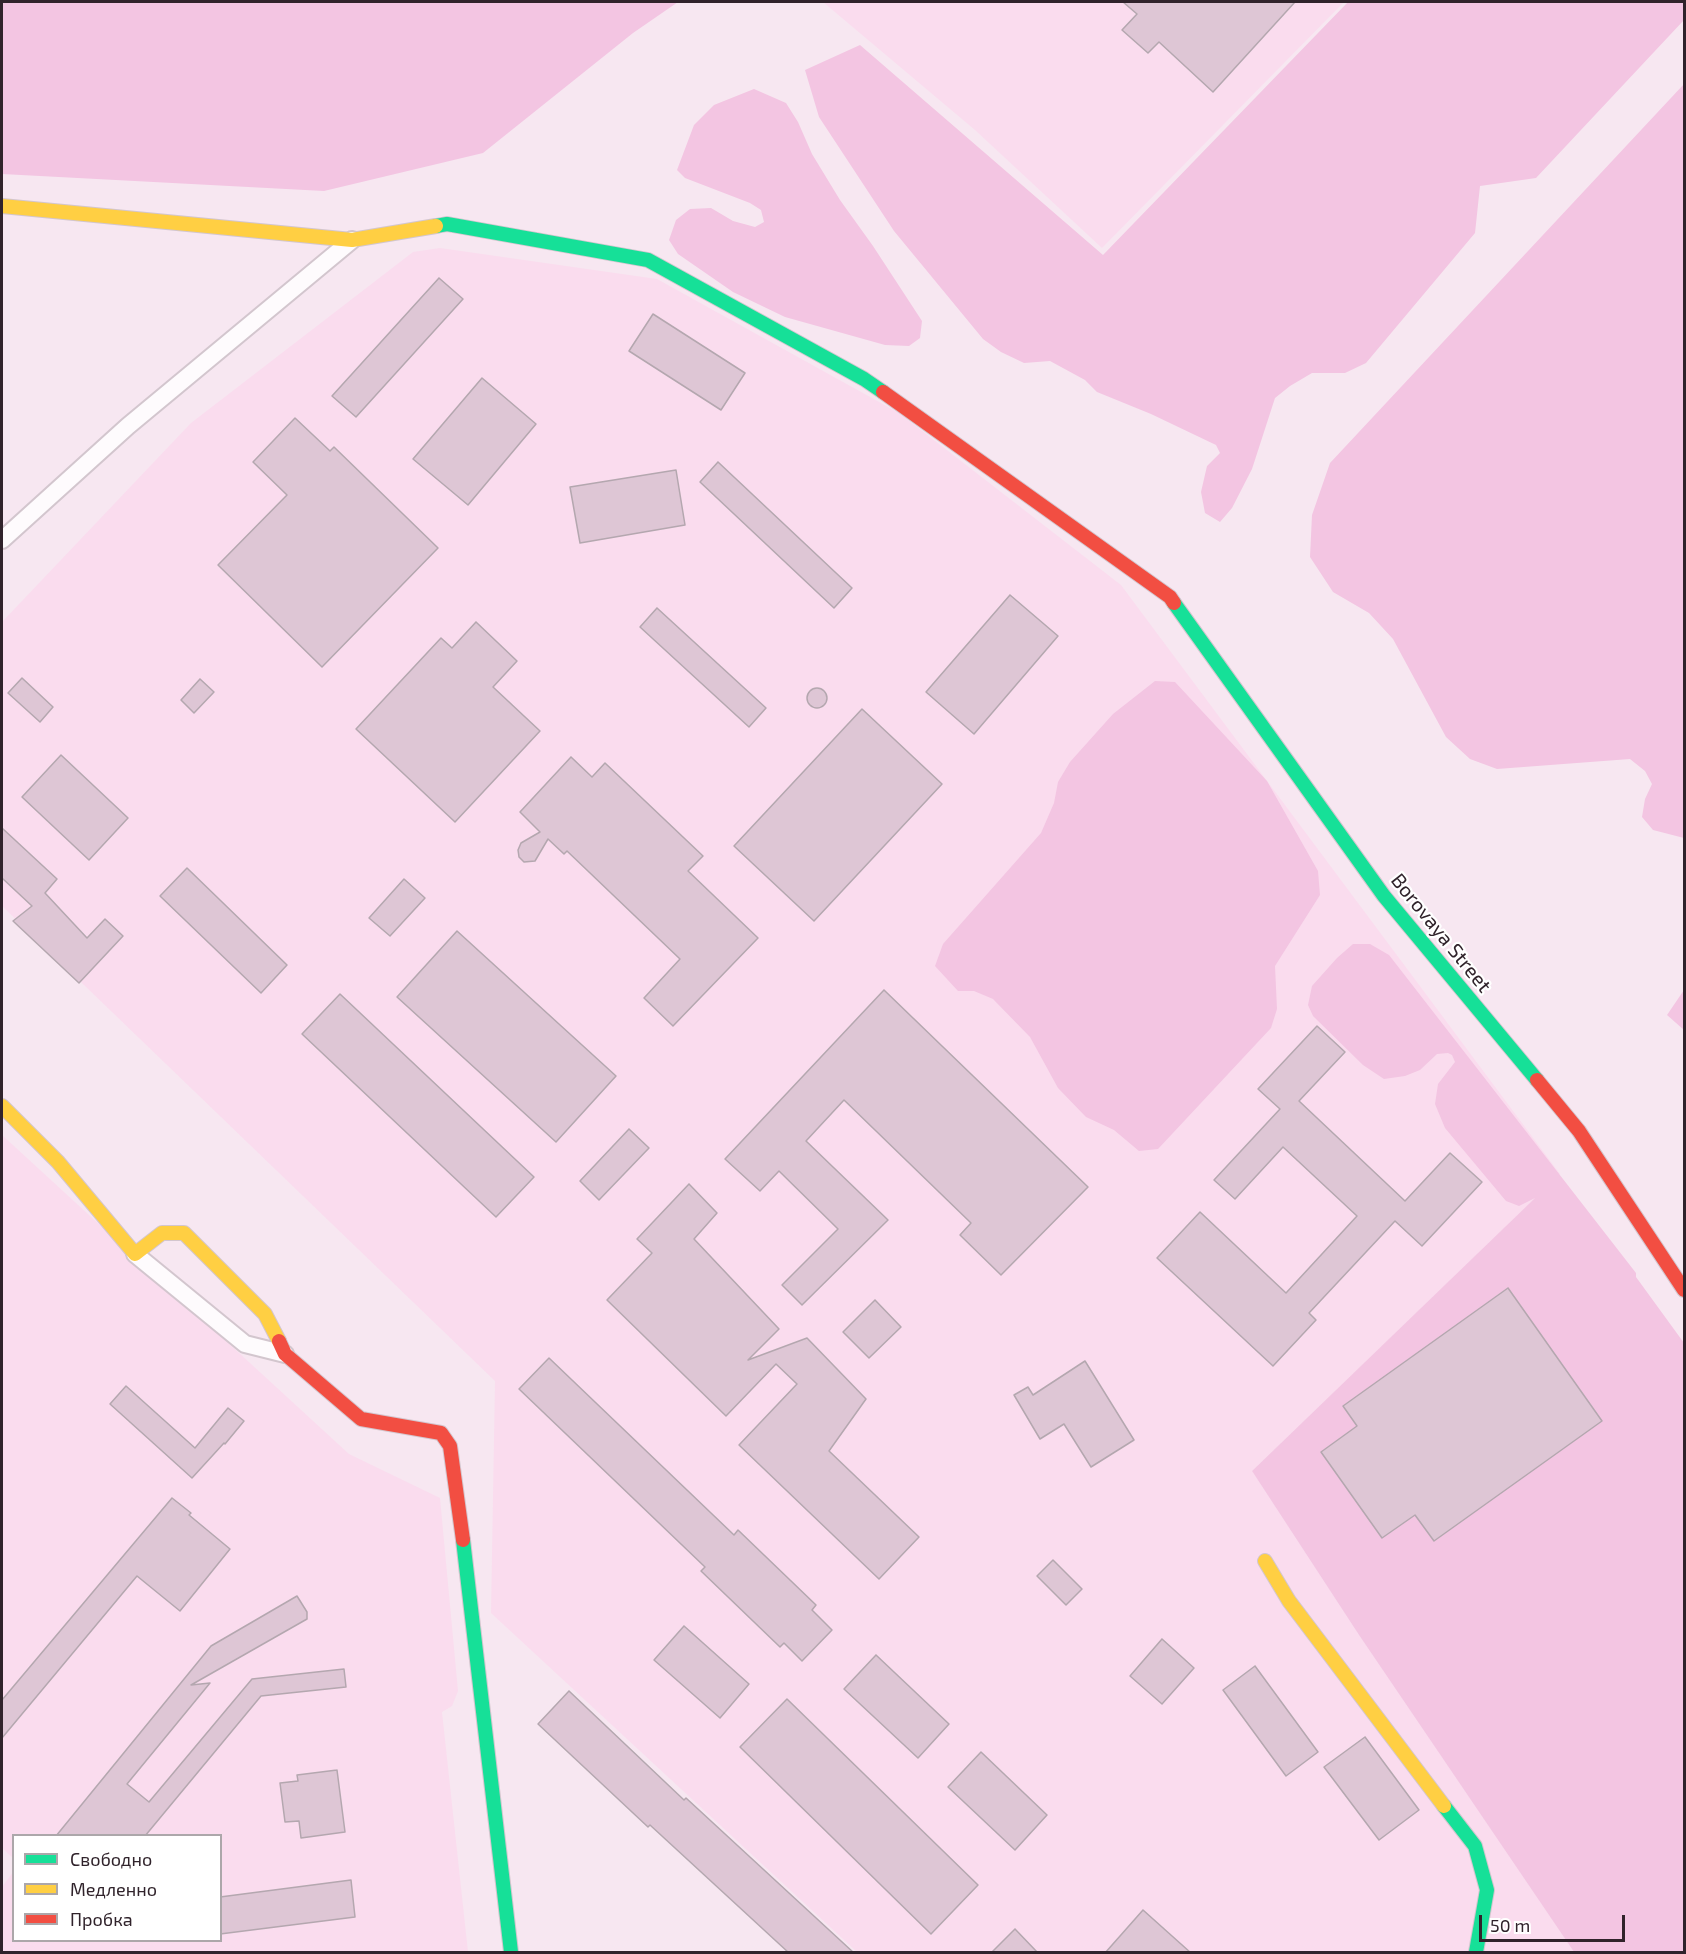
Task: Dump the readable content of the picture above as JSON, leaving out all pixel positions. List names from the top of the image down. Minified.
{"streets":{"street":["Borovaya Street"]},"legend":["Свободно","Медленно","Пробка"],"scale_bar":"50 m"}
